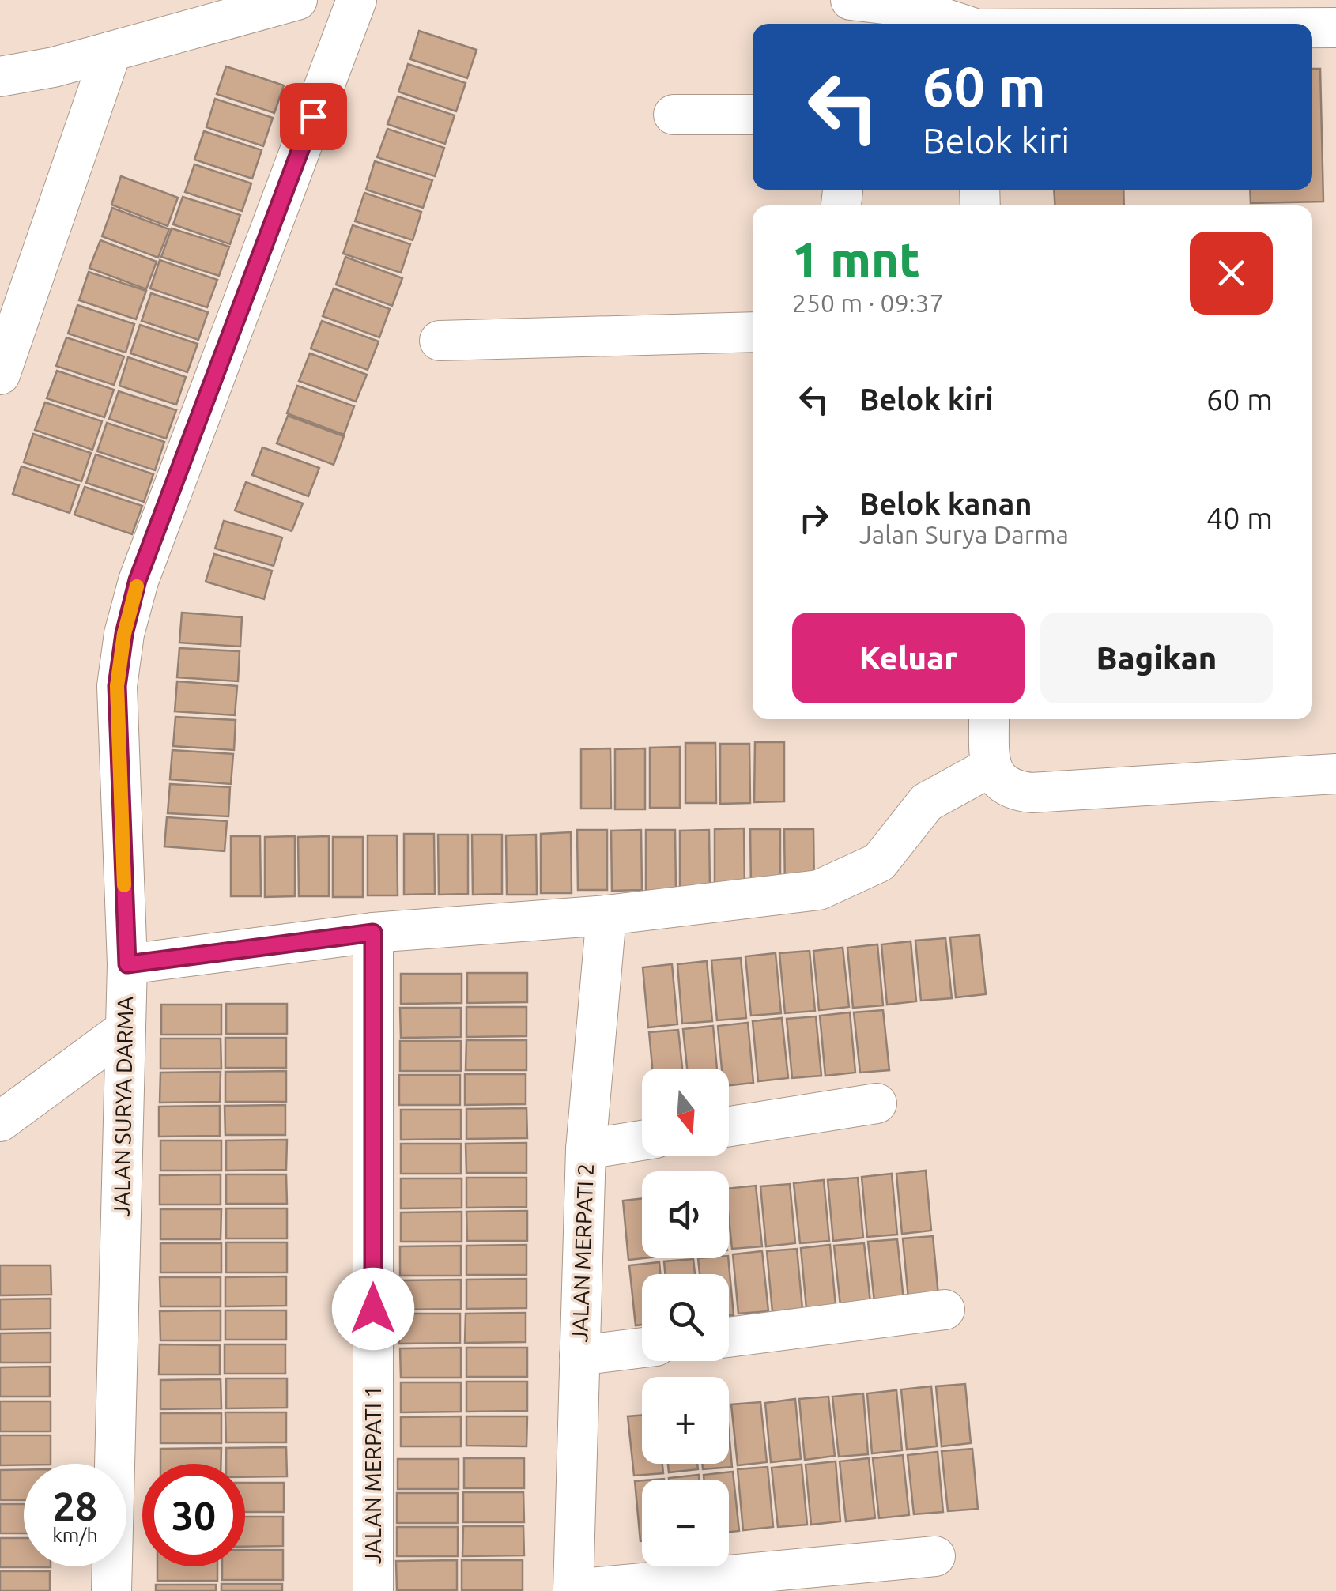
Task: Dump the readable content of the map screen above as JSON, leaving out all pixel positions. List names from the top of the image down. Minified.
{"streets":{"street":["JALAN SURYA DARMA","JALAN MERPATI 2","JALAN MERPATI 1"]},"north":"bottom","page":{"turn":["60 m","Belok kiri"],"heading":["1 mnt","250 m · 09:37"],"list":[{"name":"Belok kiri","value":"60 m"},{"name":"Belok kanan","note":"Jalan Surya Darma","value":"40 m"}],"buttons":["Keluar","Bagikan"],"map_buttons":["+","−"],"speed":"28 km/h","limit":"30"}}
